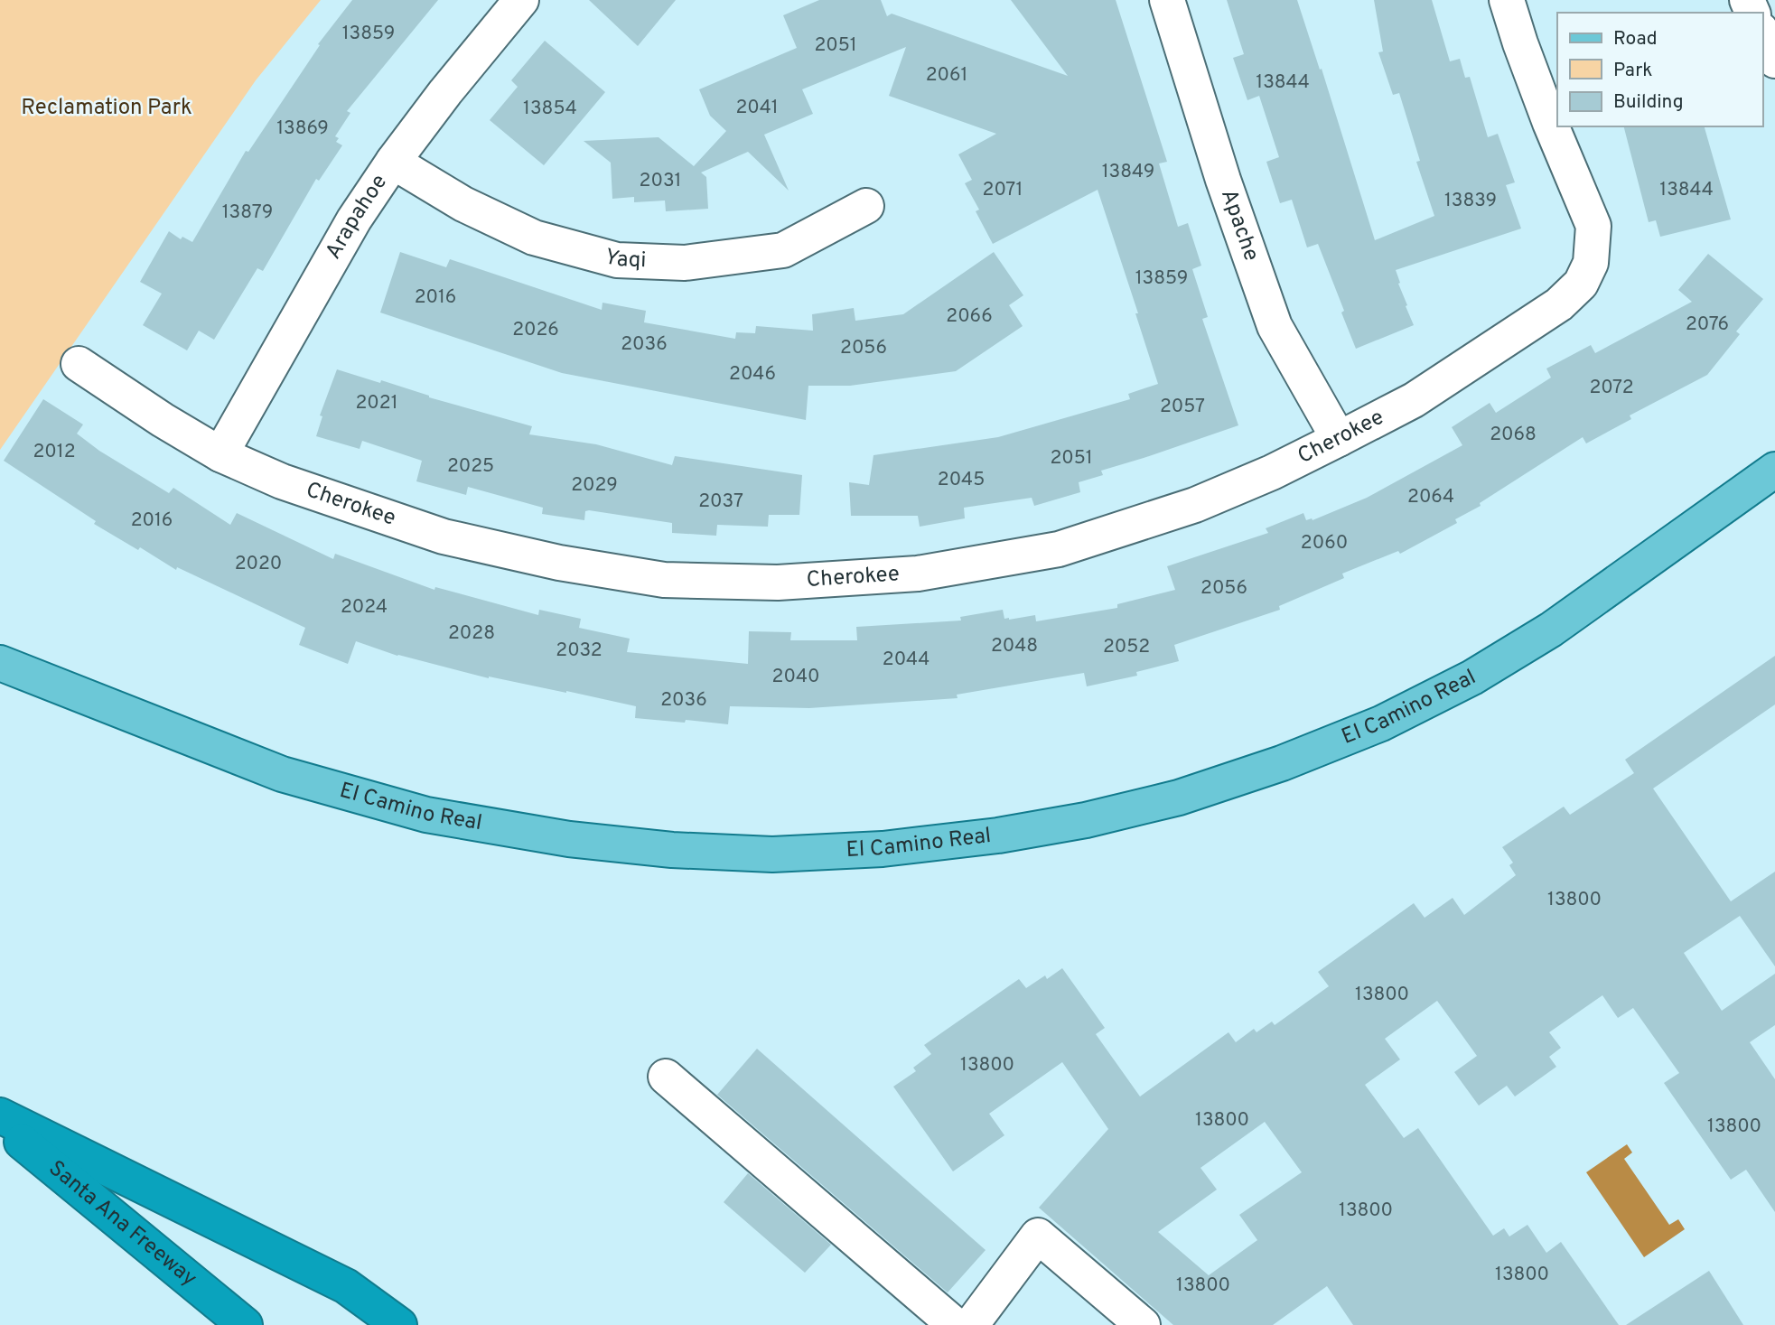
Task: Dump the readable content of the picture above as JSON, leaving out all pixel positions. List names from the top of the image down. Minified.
{"streets":{"highway":["Santa Ana Freeway"],"main road":["El Camino Real"],"street":["Arapahoe","Apache","Yaqi","Cherokee"]},"crossings":[["Arapahoe","Yaqi"],["Arapahoe","Cherokee"],["Apache","Cherokee"]],"parks":["Reclamation Park"],"house_numbers":["13859","2051","2061","13844","2041","13854","13869","13849","2031","2071","13844","13839","13879","13859","2016","2066","2076","2026","2036","2056","2046","2072","2021","2057","2068","2012","2051","2025","2045","2029","2064","2037","2016","2060","2020","2056","2024","2028","2048","2052","2032","2044","2040","2036","13800","13800","13800","13800","13800","13800","13800","13800"],"legend":["Road","Park","Building"]}
